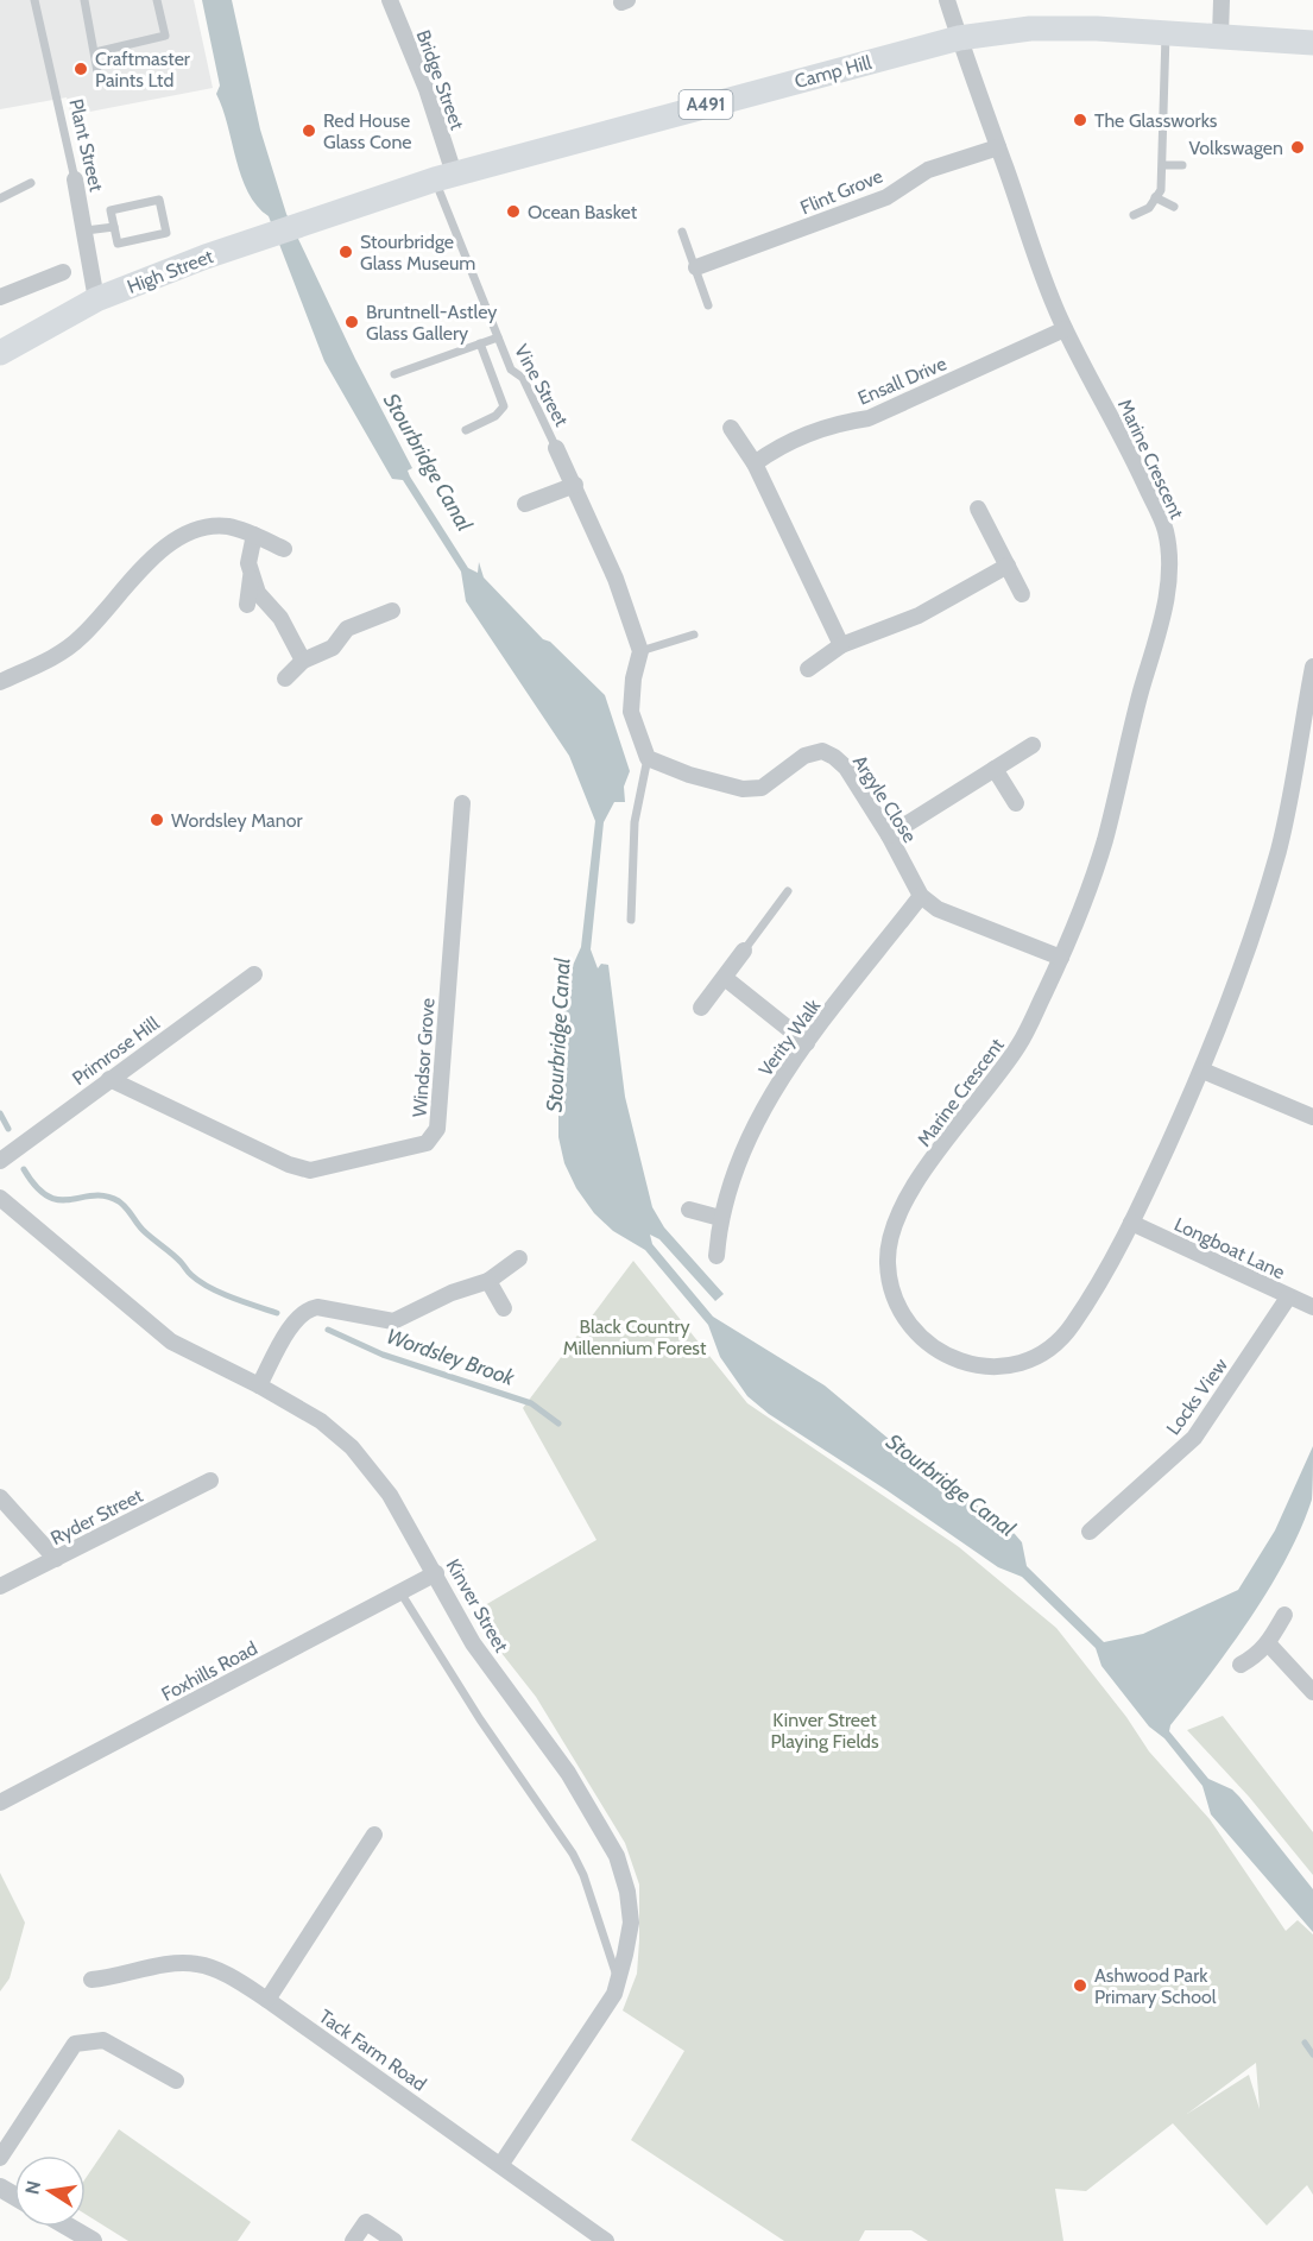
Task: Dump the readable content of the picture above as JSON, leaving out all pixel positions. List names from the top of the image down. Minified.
{"streets":{"highway":["Camp Hill","A491","High Street"],"street":["Bridge Street","Plant Street","Flint Grove","Ensall Drive","Marine Crescent","Argyle Close","Verity Walk","Primrose Hill","Windsor Grove","Longboat Lane","Locks View","Ryder Street","Kinver Street","Foxhills Road","Tack Farm Road"],"lane":["Vine Street"]},"crossings":[["Camp Hill","Bridge Street"],["Camp Hill","A491"],["Camp Hill","High Street"],["Camp Hill","Vine Street"],["Camp Hill","Marine Crescent"],["Bridge Street","High Street"],["Bridge Street","Vine Street"],["Plant Street","High Street"],["Flint Grove","Marine Crescent"],["High Street","Vine Street"],["Ensall Drive","Marine Crescent"],["Marine Crescent","Longboat Lane"],["Argyle Close","Verity Walk"],["Primrose Hill","Windsor Grove"],["Longboat Lane","Locks View"],["Kinver Street","Foxhills Road"],["Kinver Street","Tack Farm Road"]],"water":["Stourbridge Canal","Wordsley Brook"],"parks":["Black Country Millennium Forest","Kinver Street Playing Fields"],"places":["Craftmaster Paints Ltd","The Glassworks","Red House Glass Cone","Volkswagen","Ocean Basket","Stourbridge Glass Museum","Bruntnell-Astley Glass Gallery","Wordsley Manor","Ashwood Park Primary School"],"north":"left"}
